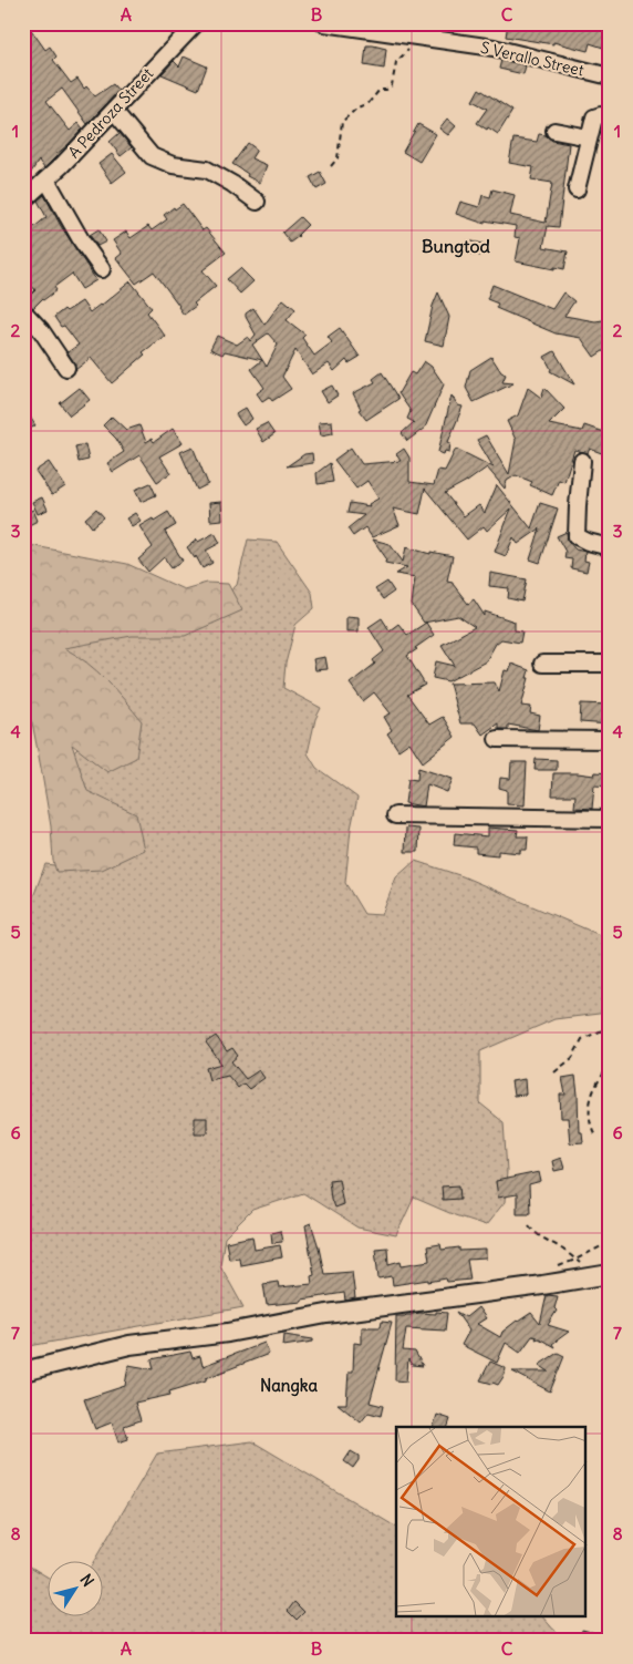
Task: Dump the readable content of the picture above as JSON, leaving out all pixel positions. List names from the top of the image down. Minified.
{"streets":{"street":["S Verallo Street","A Pedroza Street"]},"districts":["Bungtod","Nangka"],"north":"top right","grid":{"columns":["A","B","C"],"rows":["1","2","3","4","5","6","7","8"]}}
